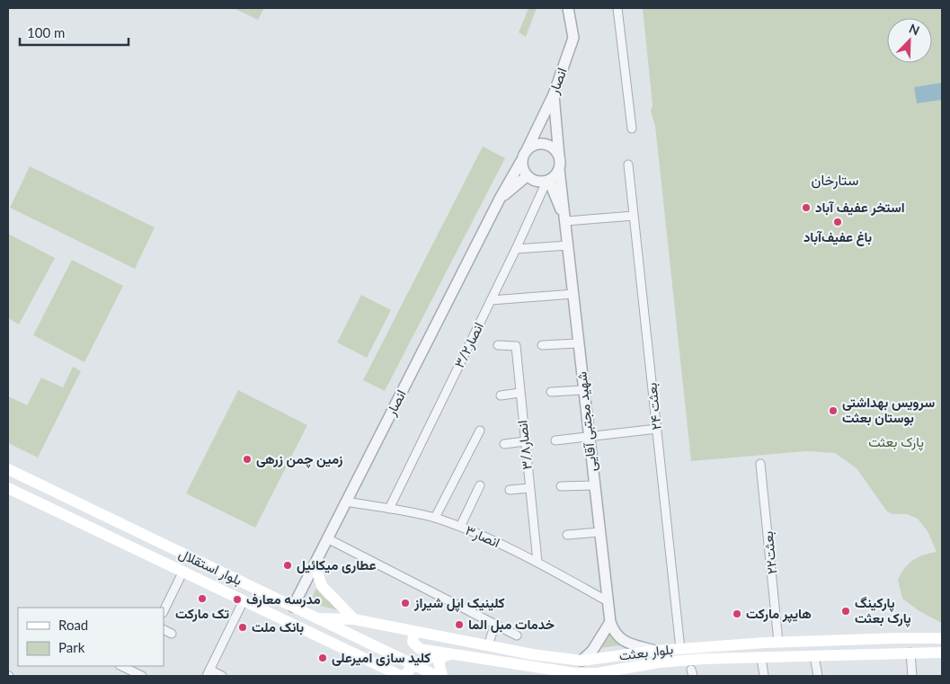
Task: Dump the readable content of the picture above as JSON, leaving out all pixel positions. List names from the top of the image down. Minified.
{"streets":{"main road":["بلوار استقلال","بلوار بعثت"],"street":["انصار","انصار۳/۲","بعثت ۲۴","شهید مجتبی آقایی","انصار۳/۸","انصار۳","بعثت۲۲"]},"crossings":[["انصار","انصار۳/۲"],["انصار","شهید مجتبی آقایی"],["انصار","انصار۳"],["انصار","بلوار استقلال"],["انصار۳/۲","شهید مجتبی آقایی"],["انصار۳/۲","انصار۳"],["بعثت ۲۴","بلوار بعثت"],["شهید مجتبی آقایی","انصار۳"],["انصار۳/۸","انصار۳"],["بعثت۲۲","بلوار بعثت"],["بلوار استقلال","بلوار بعثت"]],"districts":["ستارخان"],"parks":["پارک بعثت"],"places":["استخر عفیف آباد","باغ عفیف‌آباد","سرویس بهداشتی بوستان بعثت","زمین چمن زرهی","عطاری میکائیل","تک مارکت","مدرسه معارف","کلینیک اپل شیراز","پارکینگ پارک بعثت","هایپر مارکت","خدمات مبل الما","بانک ملت","کلید سازی امیرعلی"],"legend":["Road","Park"],"scale_bar":"100 m","north":"top right"}
